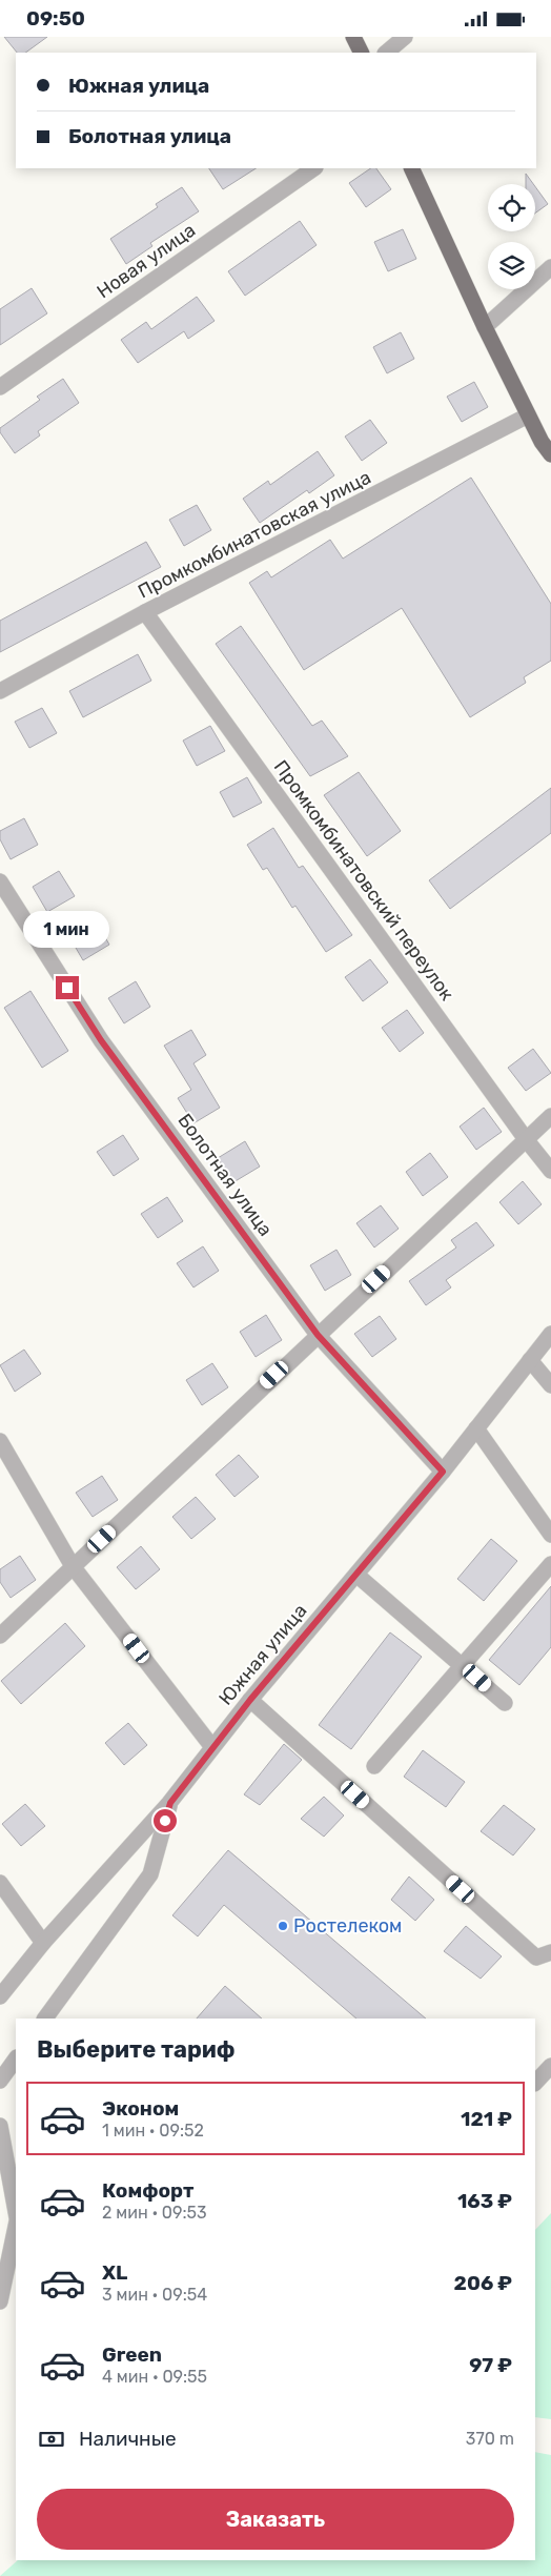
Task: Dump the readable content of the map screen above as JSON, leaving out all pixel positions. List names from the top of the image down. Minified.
{"streets":{"street":["Новая улица","Промкомбинатовская улица","Промкомбинатовский переулок","Болотная улица","Южная улица"]},"crossings":[["Промкомбинатовская улица","Промкомбинатовский переулок"],["Болотная улица","Южная улица"]],"places":["Ростелеком"],"page":{"status":"09:50","banner":["Южная улица","Болотная улица"],"bubble":"1 мин","heading":"Выберите тариф","list":[{"name":"Эконом","note":"1 мин · 09:52","value":"121 ₽"},{"name":"Комфорт","note":"2 мин · 09:53","value":"163 ₽"},{"name":"XL","note":"3 мин · 09:54","value":"206 ₽"},{"name":"Green","note":"4 мин · 09:55","value":"97 ₽"}],"pay":["Наличные","370 m"],"buttons":"Заказать"}}
